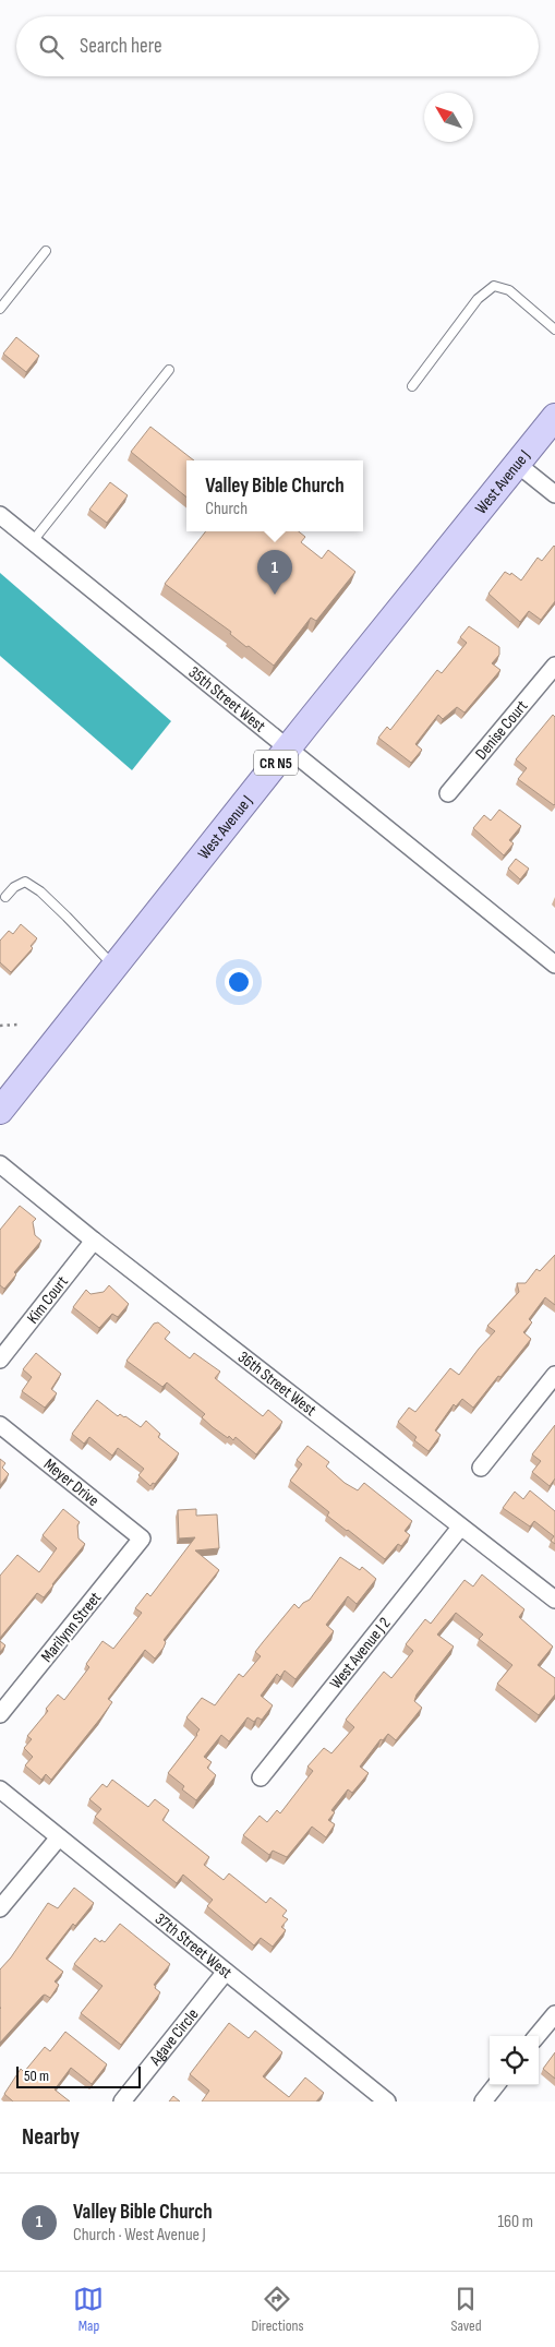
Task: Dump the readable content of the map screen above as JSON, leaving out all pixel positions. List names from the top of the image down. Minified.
{"streets":{"main road":["West Avenue J","CR N5"],"street":["35th Street West","Denise Court","Kim Court","36th Street West","Meyer Drive","Marilynn Street","West Avenue J 2","37th Street West","Agave Circle"]},"crossings":[["West Avenue J","35th Street West"],["Kim Court","36th Street West"],["36th Street West","West Avenue J 2"],["Meyer Drive","Marilynn Street"],["37th Street West","Agave Circle"]],"scale_bar":"50 m","north":"top left","page":{"search":"Search here","popup":["Valley Bible Church","Church"],"pins":"1","scale":"50 m","heading":"Nearby","list":[{"mark":"1","name":"Valley Bible Church","note":"Church · West Avenue J","value":"160 m"}],"nav":["Map","Directions","Saved"]}}
